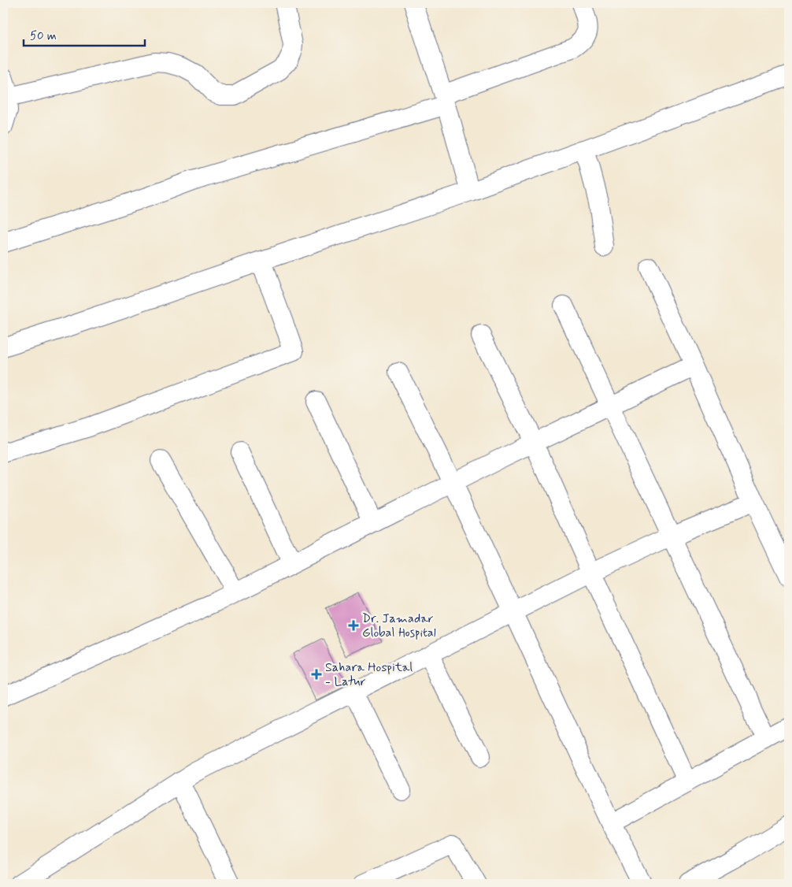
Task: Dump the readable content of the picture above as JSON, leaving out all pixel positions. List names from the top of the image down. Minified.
{"places":{"health":["Dr. Jamadar Global Hospital","Sahara Hospital - Latur"]},"scale_bar":"50 m"}
